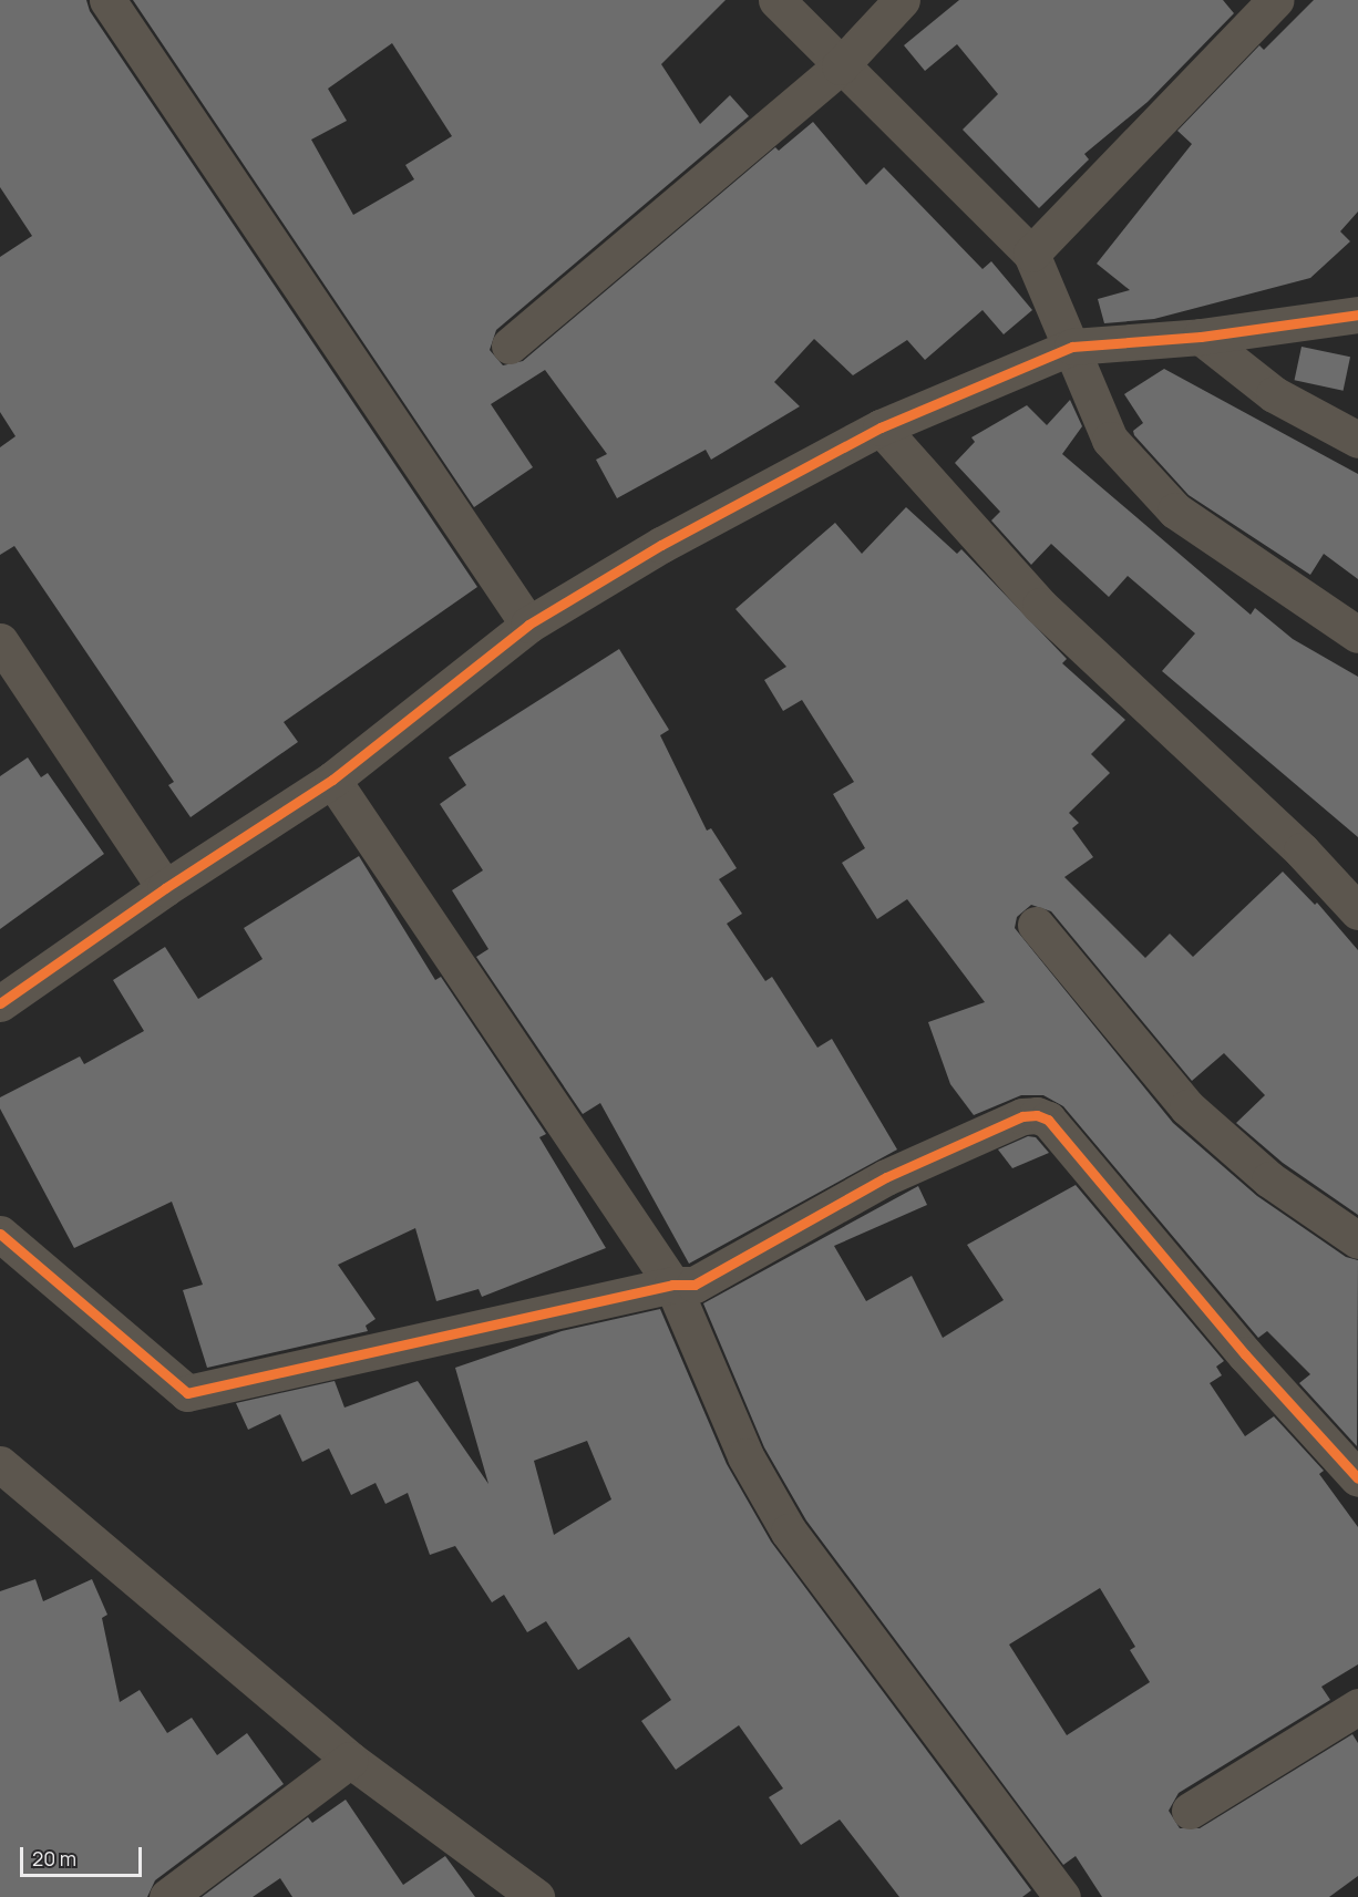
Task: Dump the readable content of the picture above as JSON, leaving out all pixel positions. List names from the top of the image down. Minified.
{"scale_bar":"20 m"}
